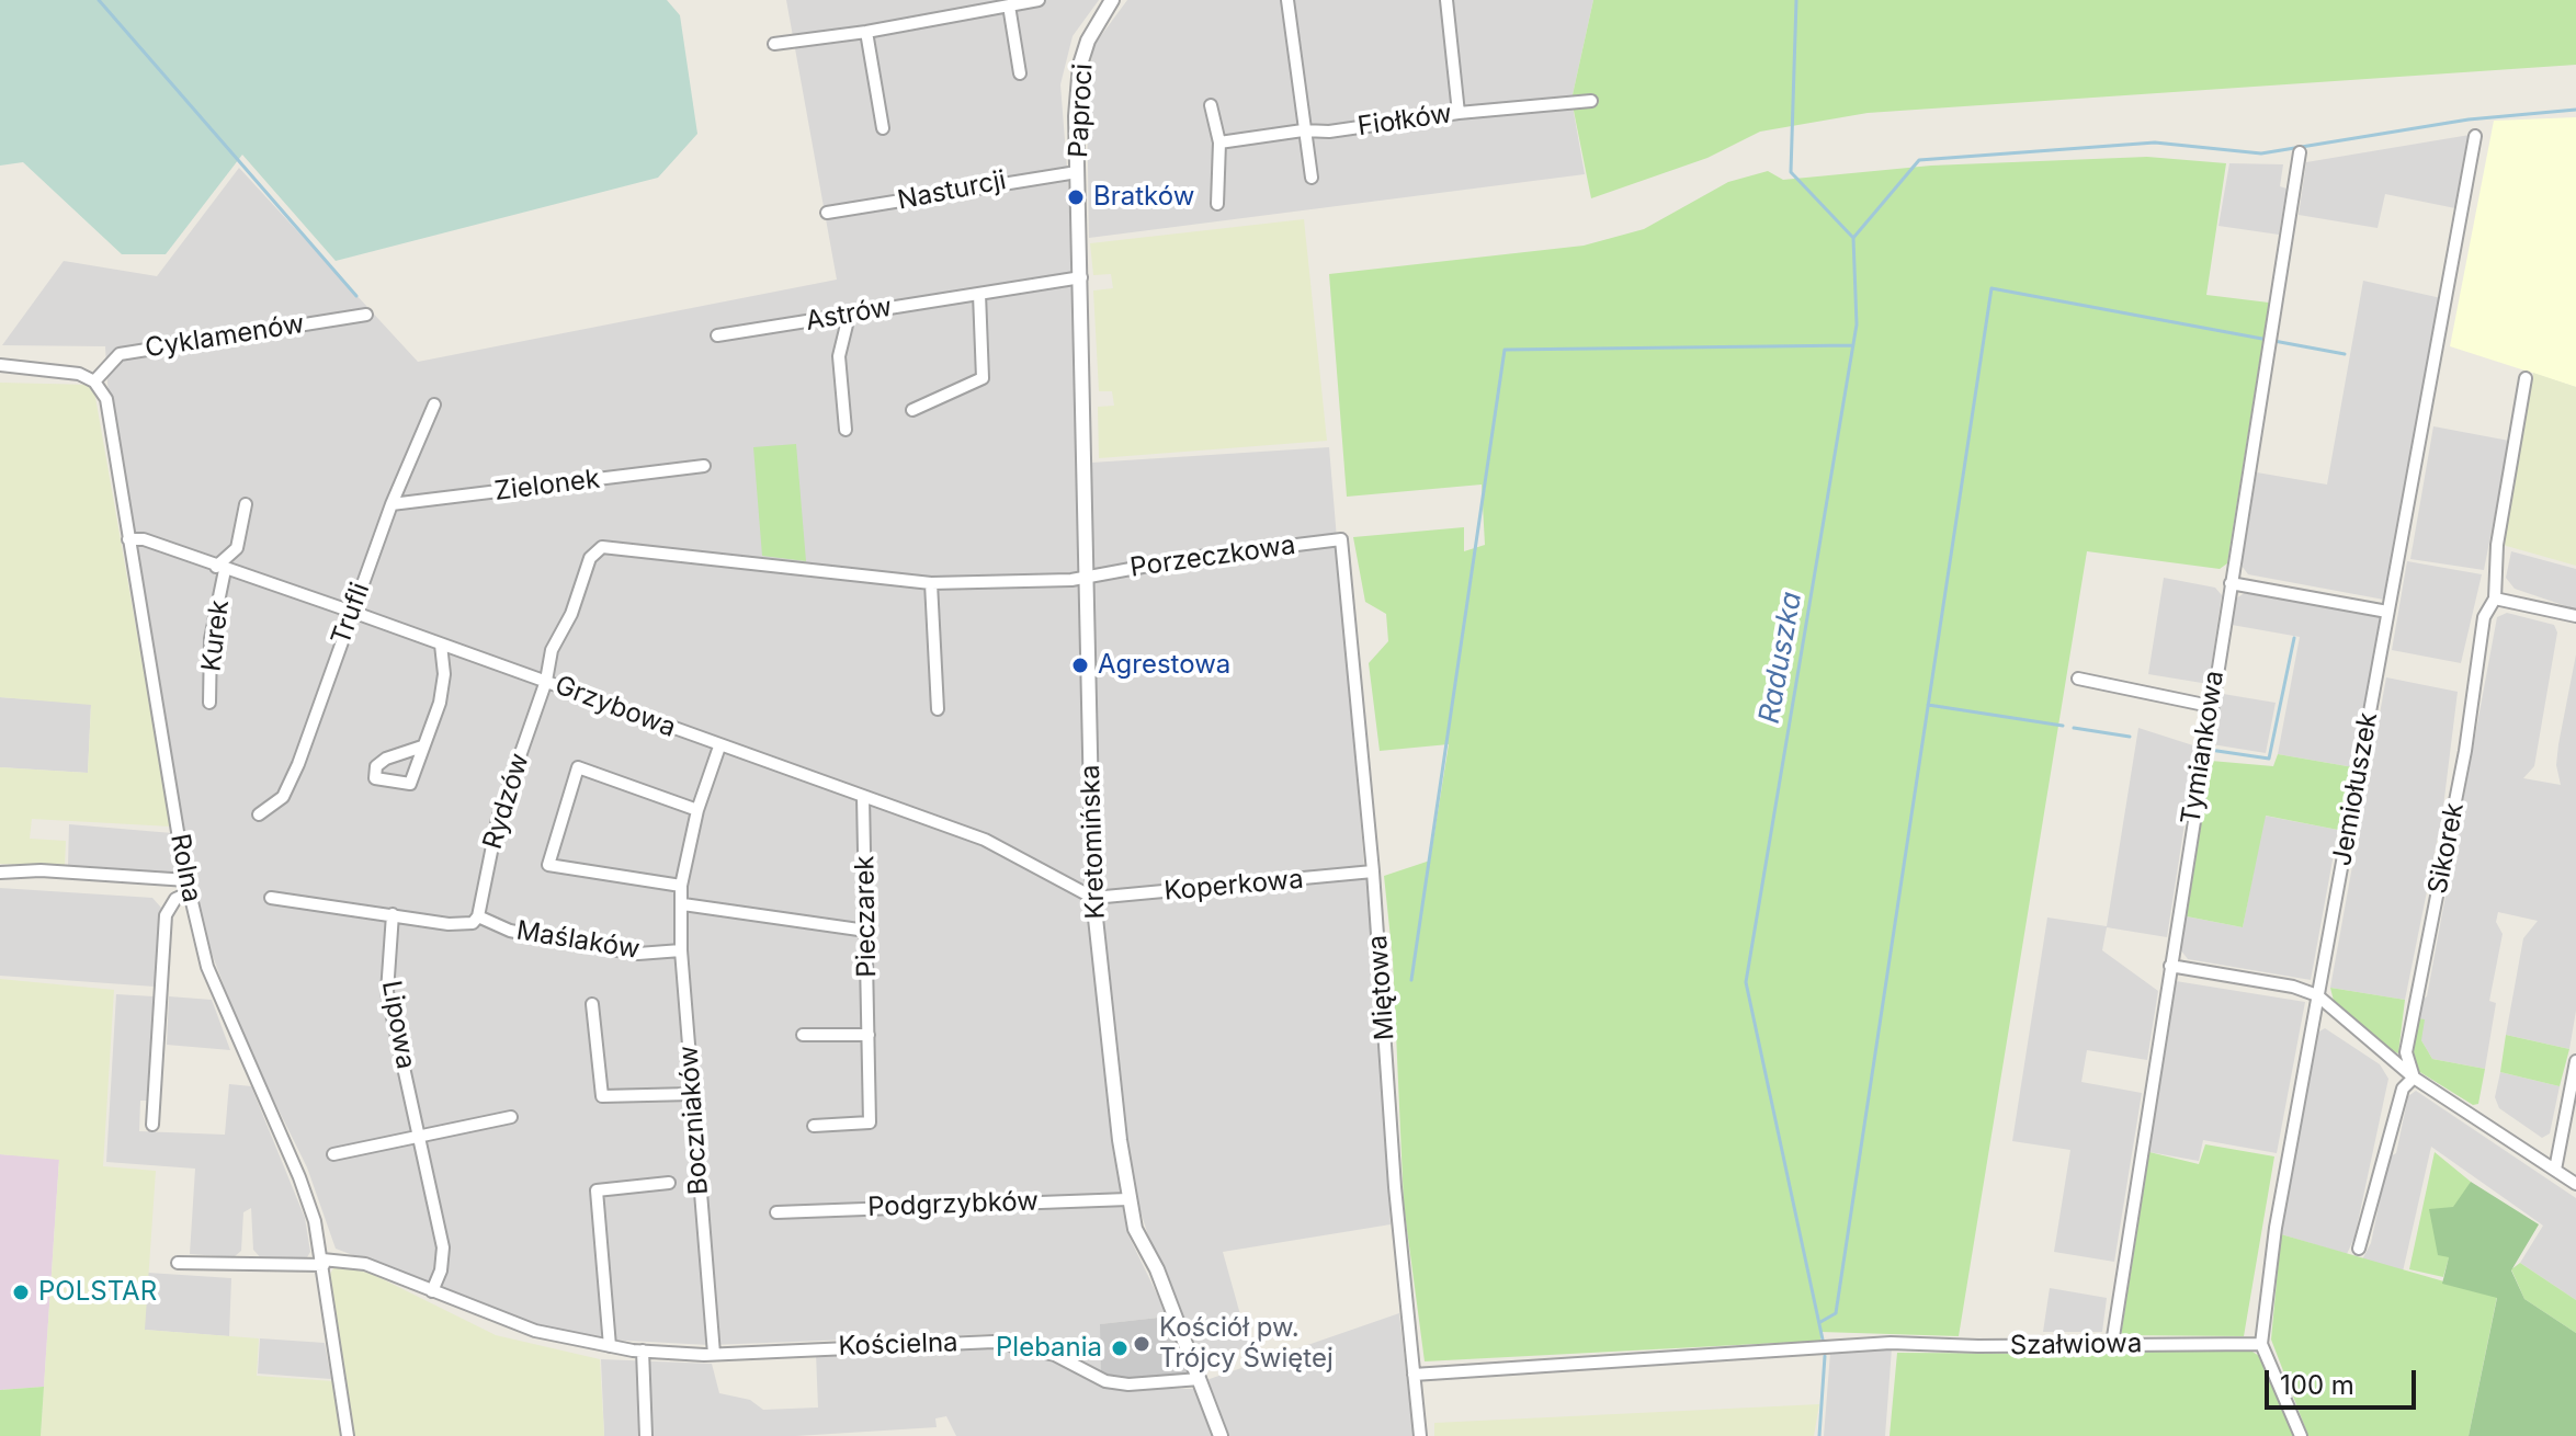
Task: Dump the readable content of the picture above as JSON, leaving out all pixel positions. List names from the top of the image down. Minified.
{"streets":{"street":["Paproci","Fiołków","Nasturcji","Astrów","Cyklamenów","Zielonek","Porzeczkowa","Trufli","Kurek","Grzybowa","Tymiankowa","Jemiołuszek","Rydzów","Kretomińska","Sikorek","Rolna","Koperkowa","Pieczarek","Maślaków","Miętowa","Lipowa","Boczniaków","Podgrzybków","Kościelna","Szałwiowa"]},"crossings":[["Paproci","Nasturcji"],["Paproci","Kretomińska"],["Astrów","Kretomińska"],["Cyklamenów","Rolna"],["Zielonek","Trufli"],["Porzeczkowa","Kretomińska"],["Porzeczkowa","Miętowa"],["Trufli","Grzybowa"],["Kurek","Grzybowa"],["Grzybowa","Rydzów"],["Grzybowa","Kretomińska"],["Grzybowa","Rolna"],["Grzybowa","Koperkowa"],["Grzybowa","Pieczarek"],["Grzybowa","Boczniaków"],["Tymiankowa","Szałwiowa"],["Jemiołuszek","Szałwiowa"],["Rydzów","Maślaków"],["Kretomińska","Koperkowa"],["Kretomińska","Podgrzybków"],["Kretomińska","Kościelna"],["Rolna","Kościelna"],["Koperkowa","Miętowa"],["Maślaków","Lipowa"],["Maślaków","Boczniaków"],["Miętowa","Szałwiowa"],["Lipowa","Kościelna"],["Boczniaków","Kościelna"]],"water":["Raduszka"],"places":["Bratków","Agrestowa","POLSTAR","Kościół pw. Trójcy Świętej","Plebania"],"scale_bar":"100 m"}
